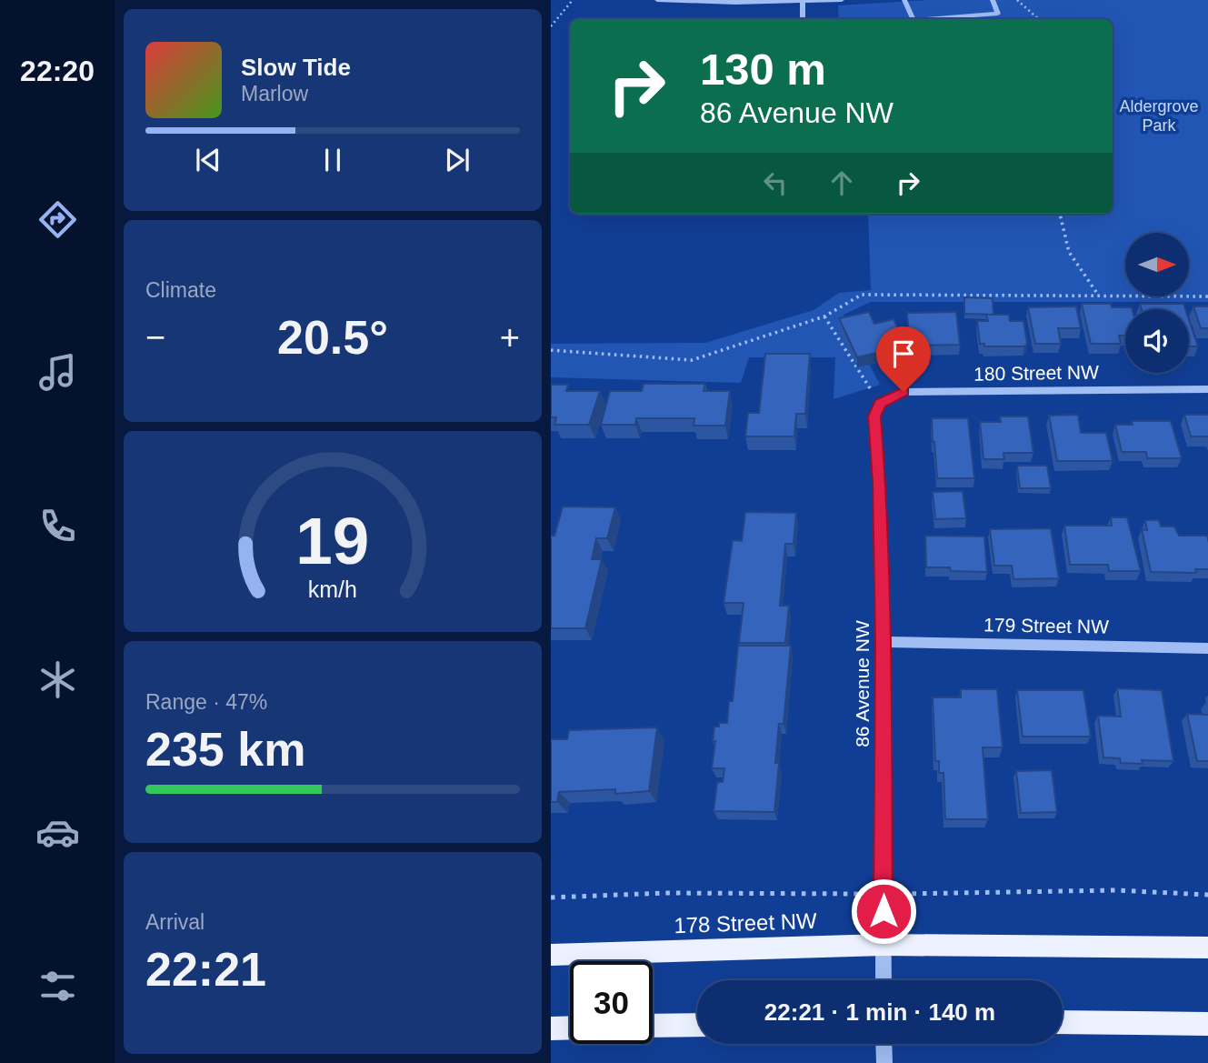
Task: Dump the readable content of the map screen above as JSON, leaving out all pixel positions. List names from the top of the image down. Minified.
{"streets":{"main road":["178 Street NW"],"street":["180 Street NW","179 Street NW","86 Avenue NW"]},"crossings":[["180 Street NW","86 Avenue NW"],["179 Street NW","86 Avenue NW"],["86 Avenue NW","178 Street NW"]],"parks":["Aldergrove Park"],"north":"right","page":{"tabs":"22:20","turn":["130 m","86 Avenue NW"],"song":["Slow Tide","Marlow"],"tile":["Climate",["Range · 47%","235 km"],["Arrival","22:21"]],"heat":["−","20.5°","+"],"limit":"30","trip":"22:21 · 1 min · 140 m","gauge":["19","km/h"]}}
